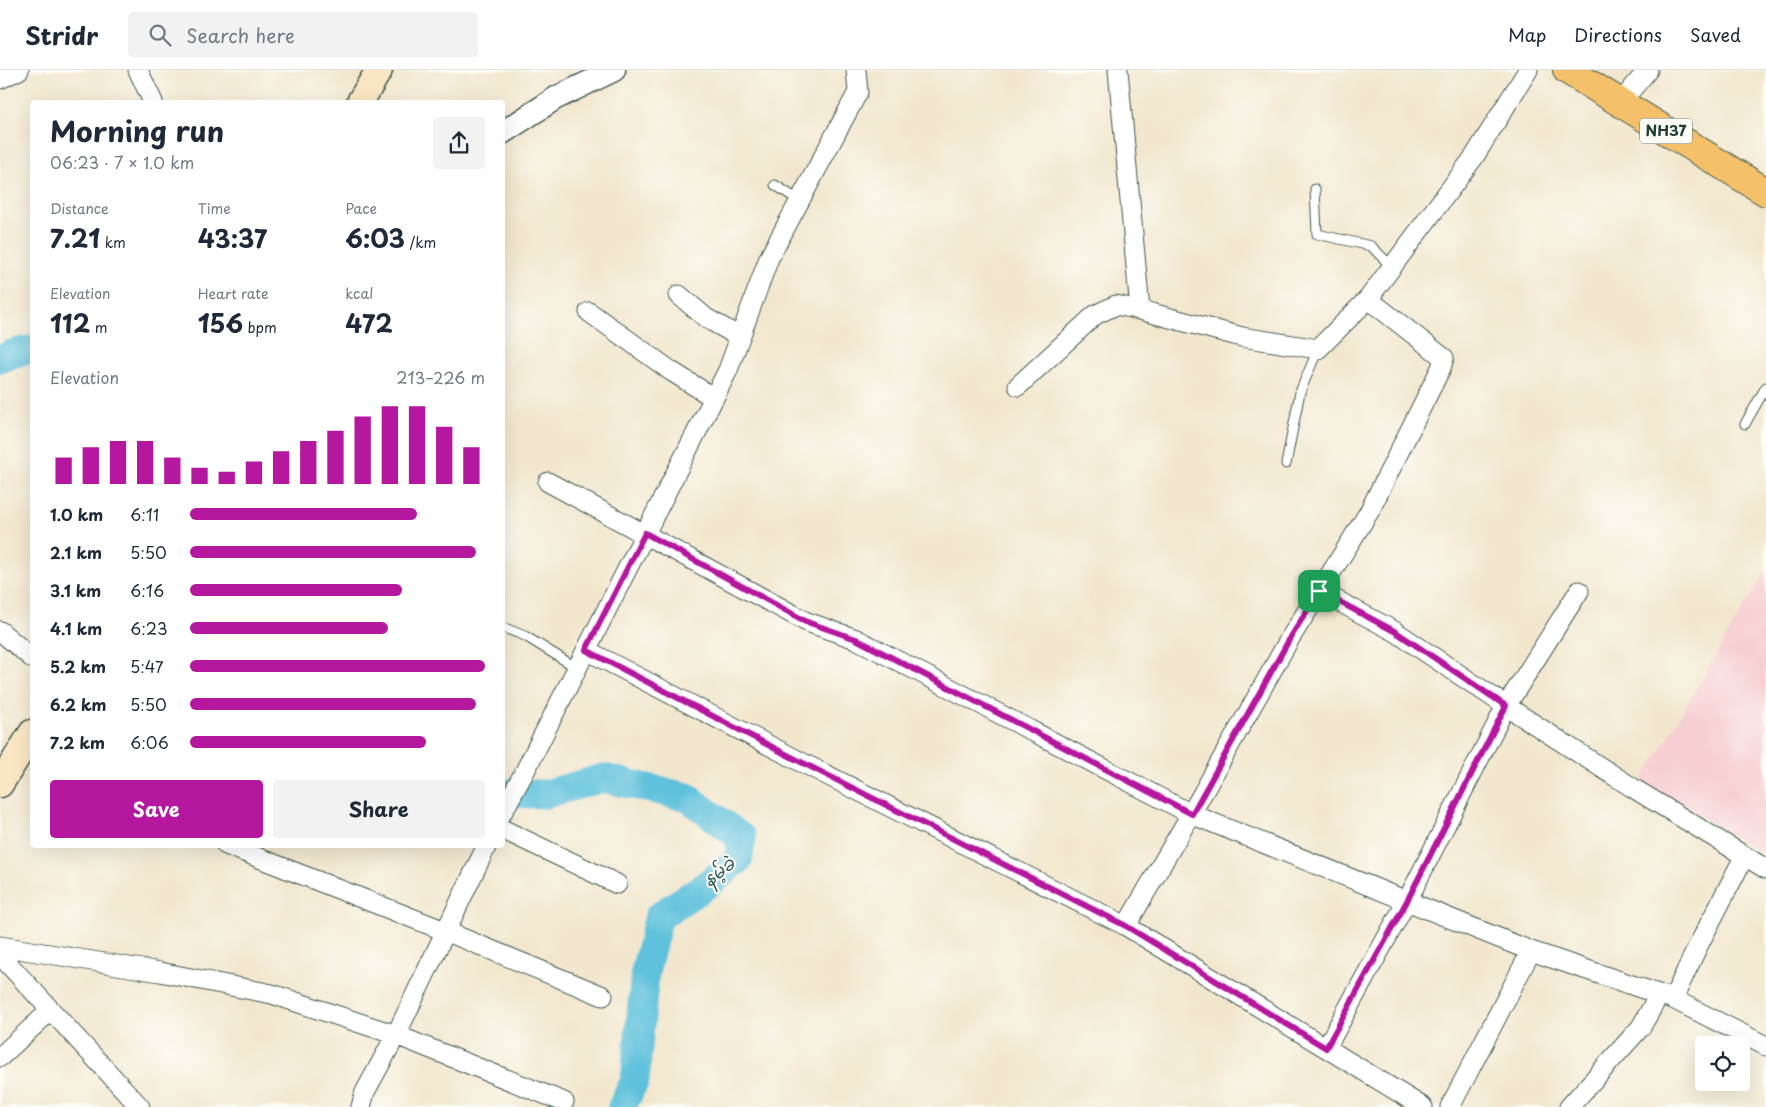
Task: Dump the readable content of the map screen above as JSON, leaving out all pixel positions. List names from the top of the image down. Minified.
{"streets":{"highway":["NH37"]},"water":["နမ့်ခဲ"],"page":{"header":"Stridr","search":"Search here","nav":["Map","Directions","Saved"],"heading":["Morning run","06:23 · 7 × 1.0 km"],"stats":[["Distance","7.21 km"],["Time","43:37"],["Pace","6:03 /km"],["Elevation","112 m"],["Heart rate","156 bpm"],["kcal","472"]],"chart":["Elevation","213–226 m"],"list":[{"name":"1.0 km","note":"6:11"},{"name":"2.1 km","note":"5:50"},{"name":"3.1 km","note":"6:16"},{"name":"4.1 km","note":"6:23"},{"name":"5.2 km","note":"5:47"},{"name":"6.2 km","note":"5:50"},{"name":"7.2 km","note":"6:06"}],"buttons":["Save","Share"]}}
